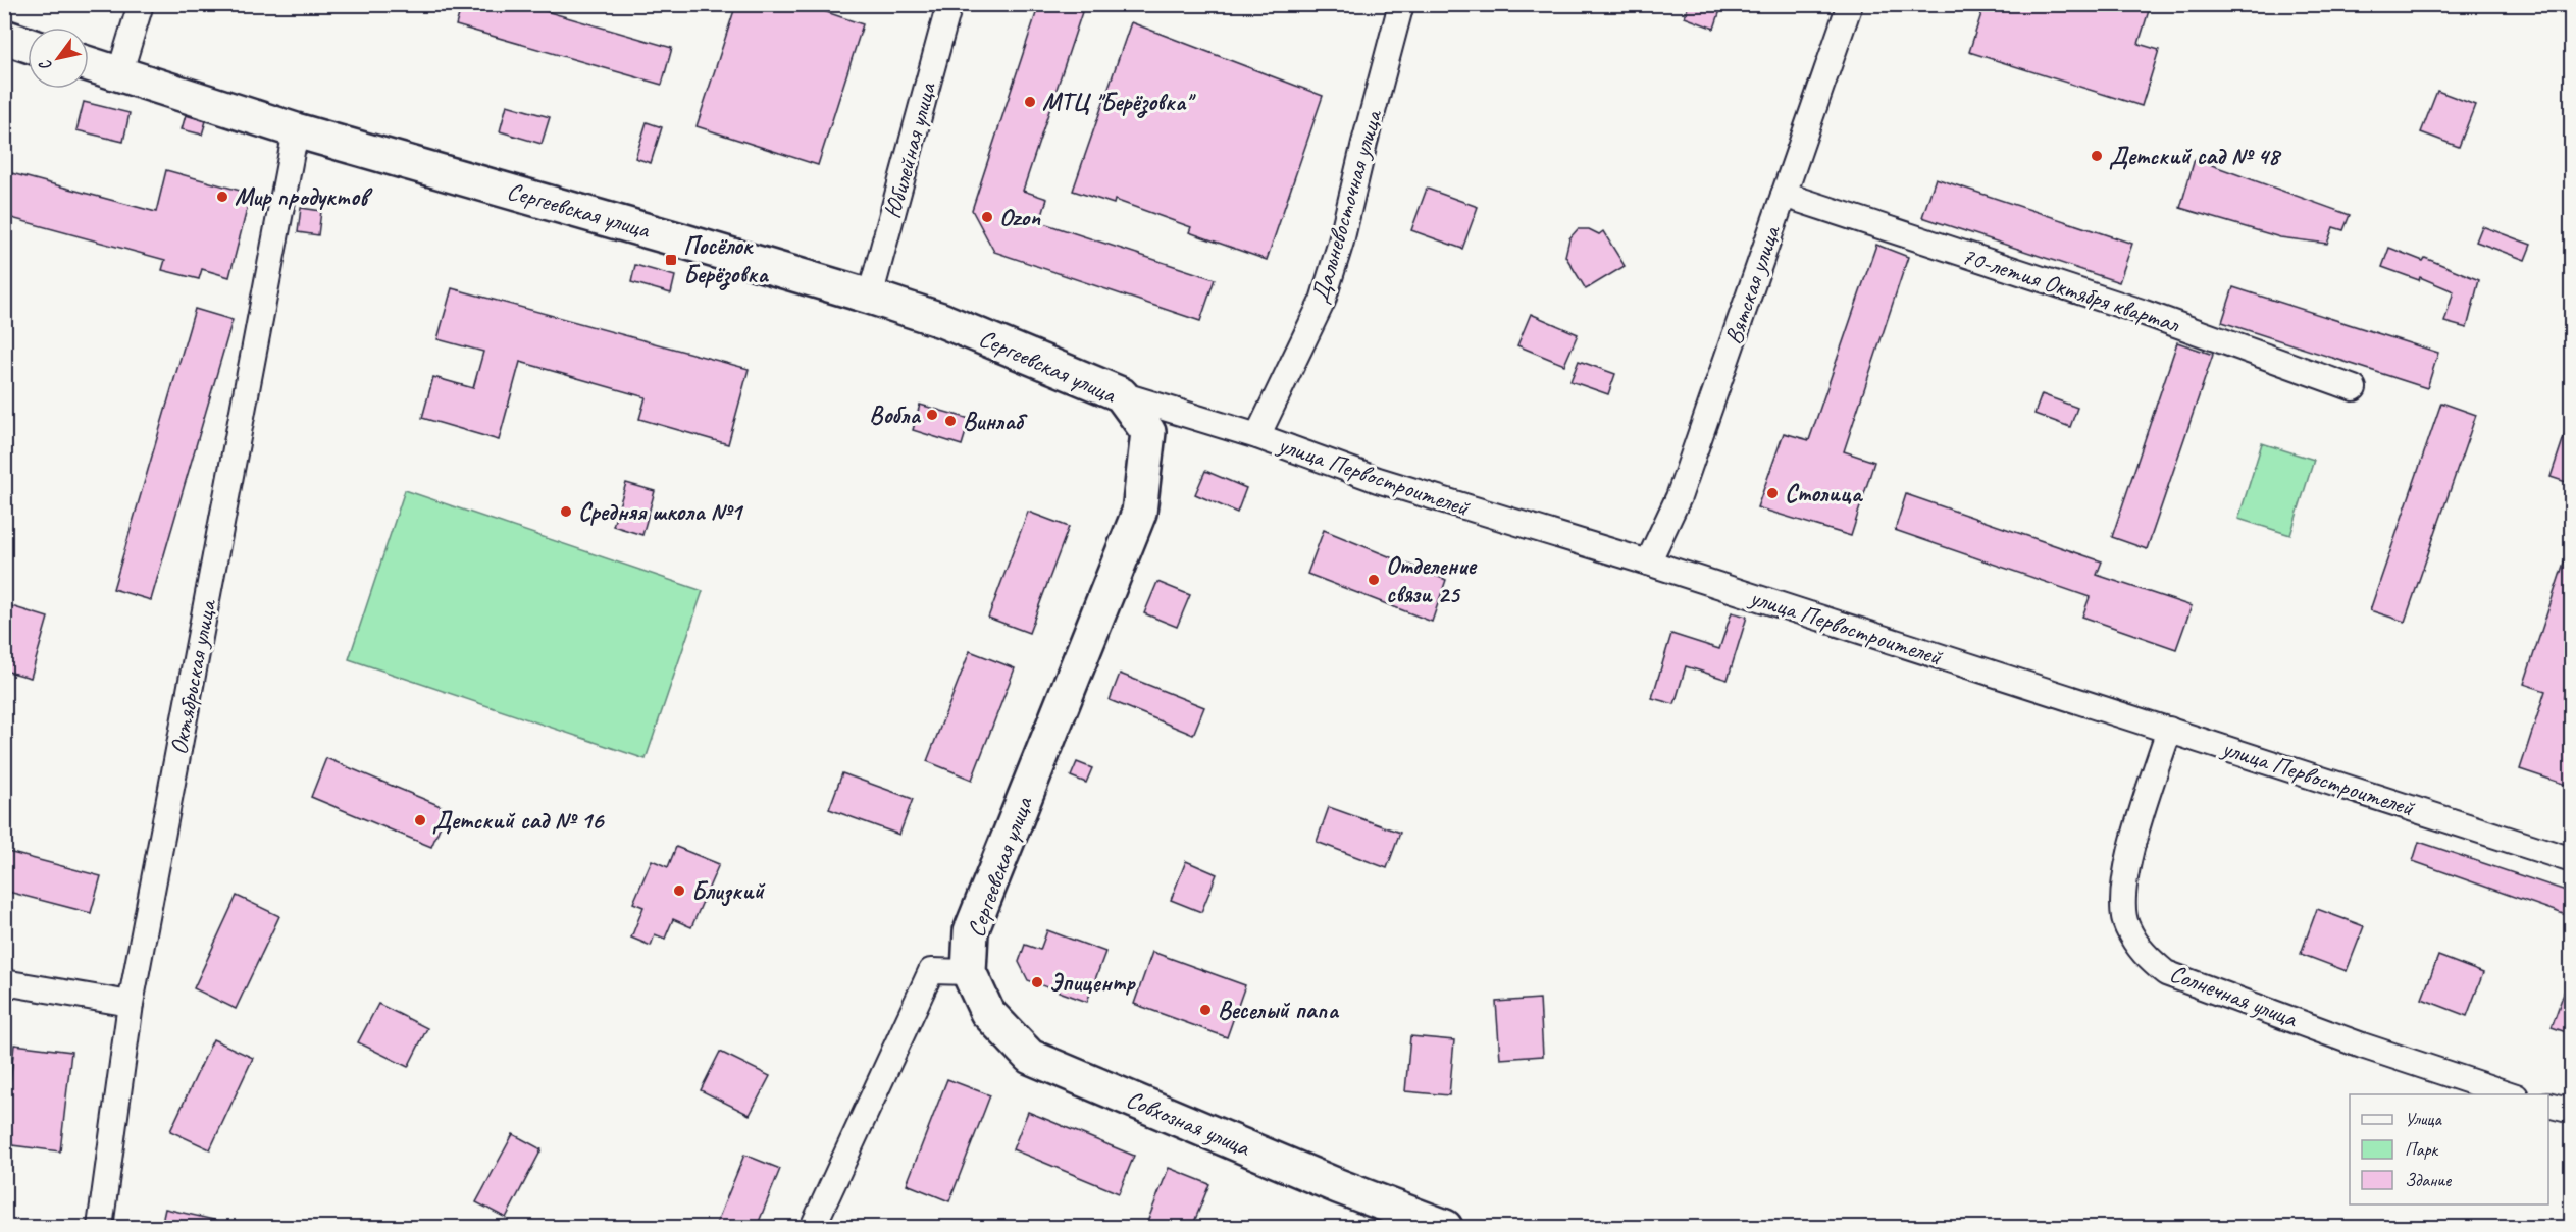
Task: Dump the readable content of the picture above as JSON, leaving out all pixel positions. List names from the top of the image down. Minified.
{"streets":{"main road":["Сергеевская улица","Совхозная улица"],"street":["Юбилейная улица","Дальневосточная улица","Вятская улица","70-летия Октября квартал","улица Первостроителей","Октябрьская улица","Солнечная улица"]},"crossings":[["Юбилейная улица","Сергеевская улица"],["Дальневосточная улица","улица Первостроителей"],["Сергеевская улица","улица Первостроителей"],["Сергеевская улица","Октябрьская улица"],["Сергеевская улица","Совхозная улица"],["Вятская улица","70-летия Октября квартал"],["Вятская улица","улица Первостроителей"],["улица Первостроителей","Солнечная улица"]],"places":{"other":["МТЦ \"Берёзовка\"","Детский сад № 48","Мир продуктов","Ozon","Вобла","Винлаб","Столица","Средняя школа №1","Отделение связи 25","Детский сад № 16","Близкий","Эпицентр","Веселый папа"],"transit":["Посёлок Берёзовка"]},"legend":["Улица","Парк","Здание"],"north":"bottom left"}
